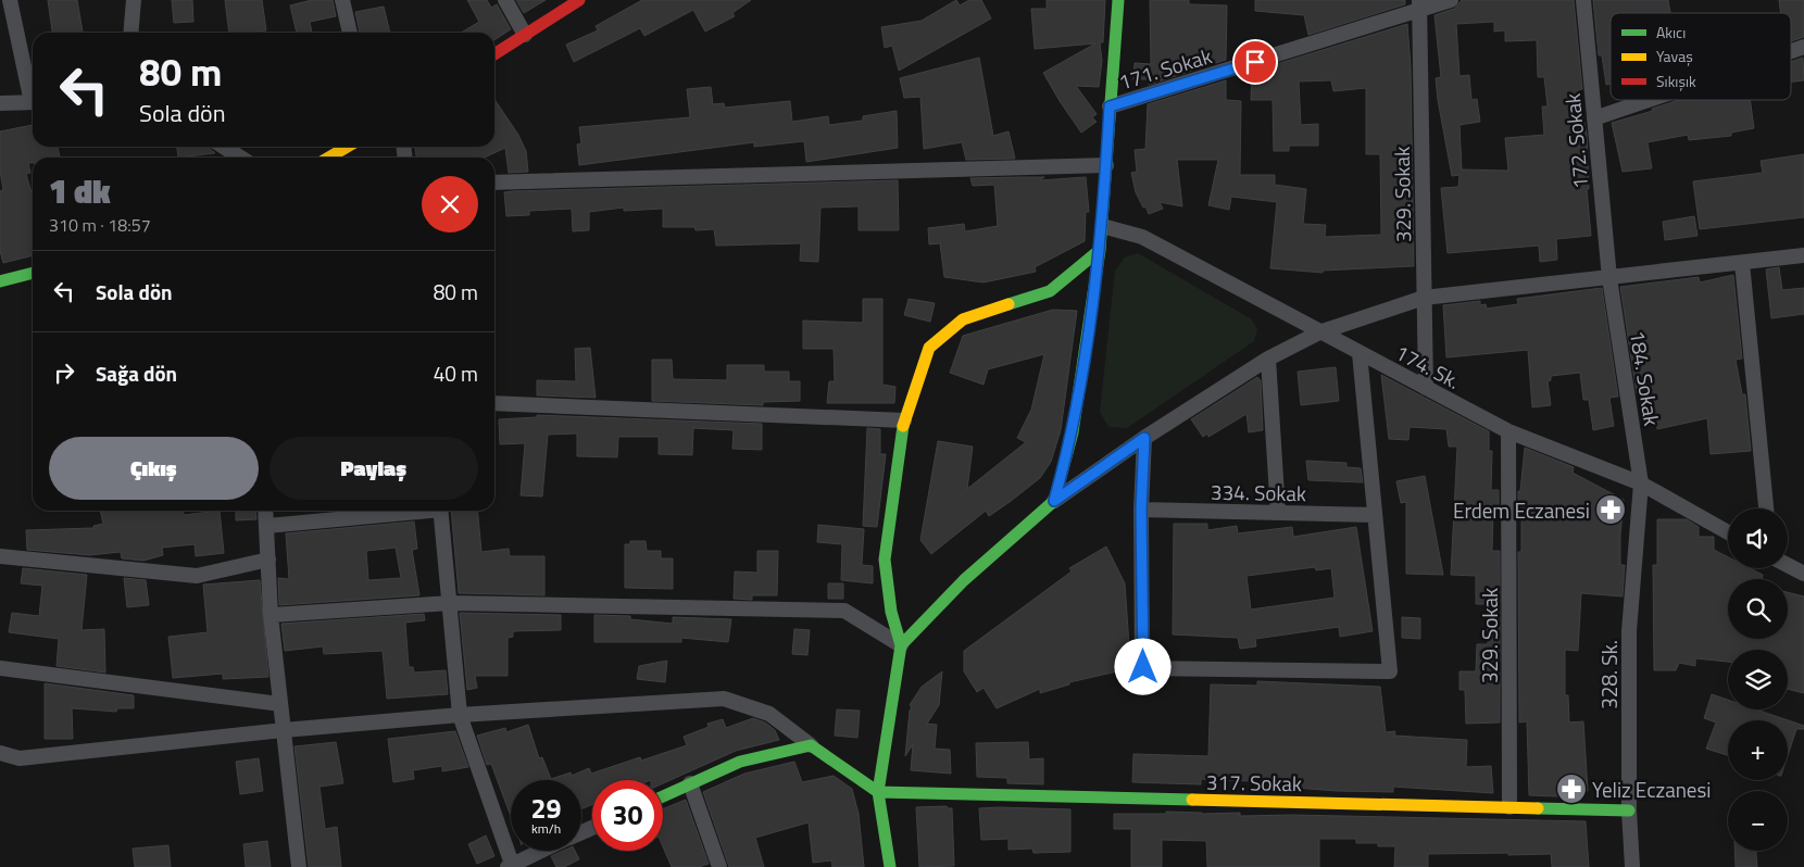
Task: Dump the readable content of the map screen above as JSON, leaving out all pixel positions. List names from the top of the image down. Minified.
{"streets":{"main road":["317. Sokak"],"street":["171. Sokak","172. Sokak","329. Sokak","174. Sk.","184. Sokak","334. Sokak","328. Sk."]},"crossings":[["171. Sokak","329. Sokak"],["172. Sokak","184. Sokak"],["329. Sokak","174. Sk."],["329. Sokak","317. Sokak"],["174. Sk.","184. Sokak"],["174. Sk.","328. Sk."],["184. Sokak","328. Sk."],["328. Sk.","317. Sokak"]],"places":{"pharmacy":["Erdem Eczanesi","Yeliz Eczanesi"]},"legend":["Akıcı","Yavaş","Sıkışık"],"page":{"turn":["80 m","Sola dön"],"heading":["1 dk","310 m · 18:57"],"list":[{"name":"Sola dön","value":"80 m"},{"name":"Sağa dön","value":"40 m"}],"buttons":["Çıkış","Paylaş"],"map_buttons":["+","−"],"speed":"29 km/h","limit":"30"}}
